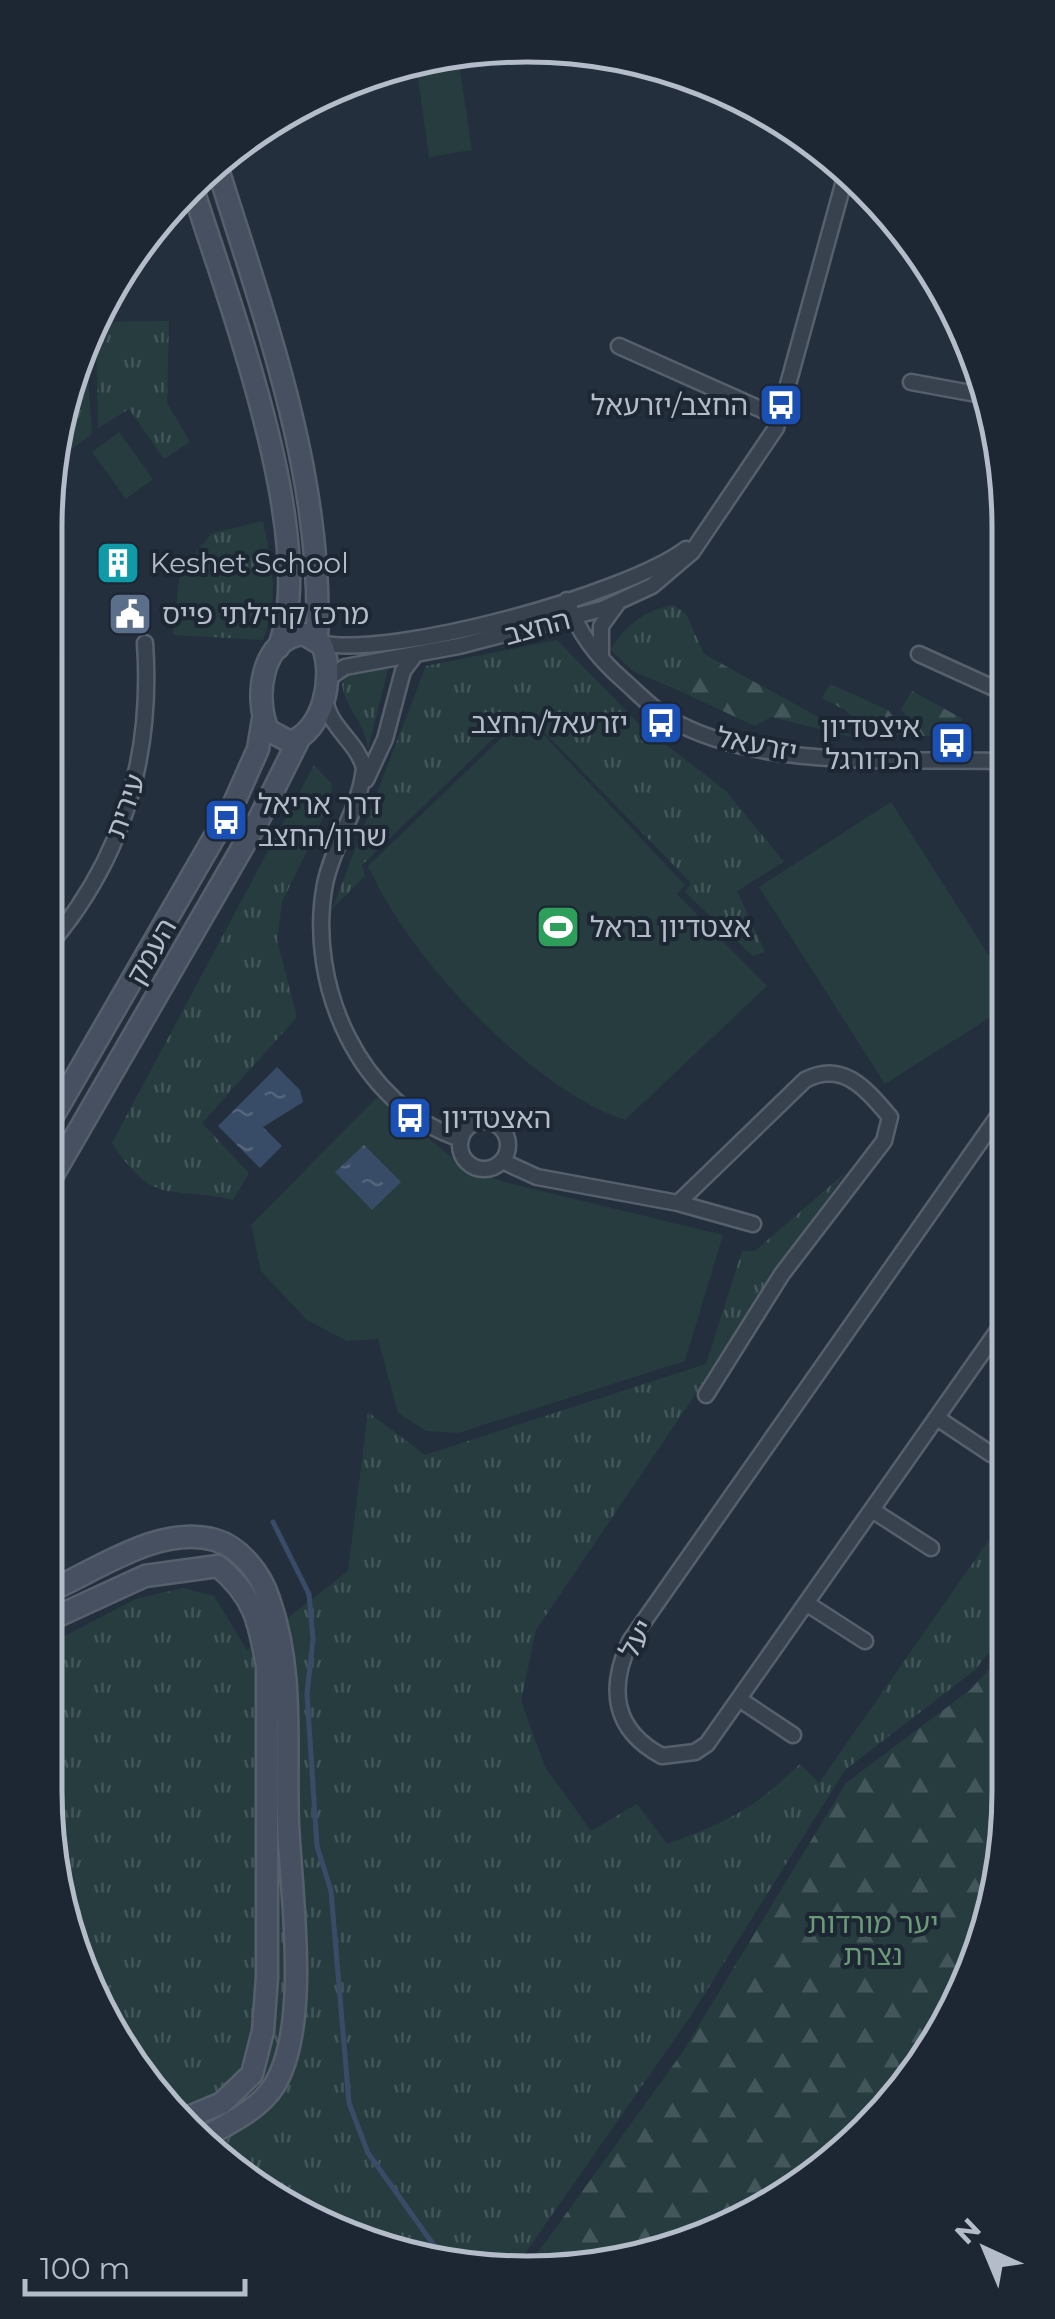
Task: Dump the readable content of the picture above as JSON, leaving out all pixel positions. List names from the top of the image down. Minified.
{"streets":{"main road":["העמק"],"street":["החצב","יזרעאל","עירית","יעל"]},"crossings":[["החצב","יזרעאל"],["החצב","העמק"]],"parks":["יער מורדות נצרת"],"places":{"bus stop":["החצב/יזרעאל","יזרעאל/החצב","איצטדיון הכדורגל","דרך אריאל שרון/החצב","האצטדיון"],"building":["Keshet School"],"public building":["מרכז קהילתי פייס"],"sports":["אצטדיון בראל"]},"scale_bar":"100 m","north":"top left"}
